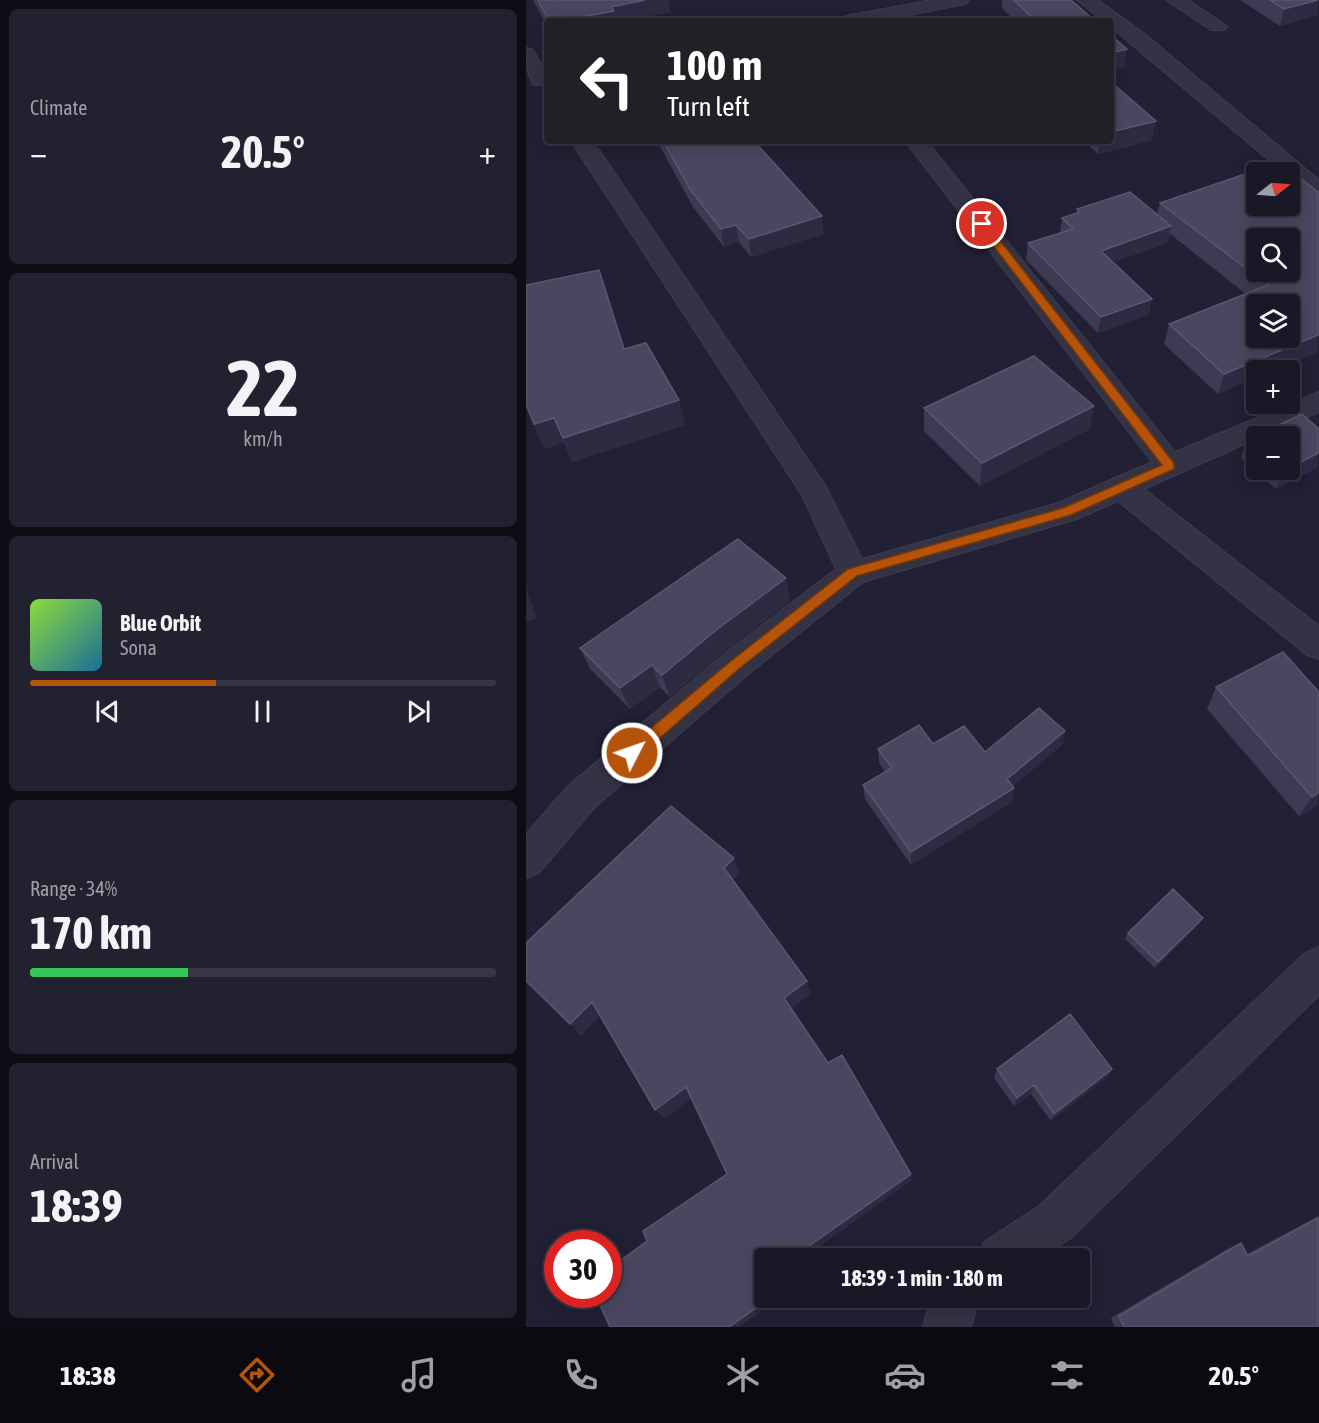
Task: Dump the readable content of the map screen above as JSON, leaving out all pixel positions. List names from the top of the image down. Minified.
{"north":"right","page":{"tile":["Climate",["22","km/h"],["Range · 34%","170 km"],["Arrival","18:39"]],"turn":["100 m","Turn left"],"heat":["−","20.5°","+"],"map_buttons":["+","−"],"song":["Blue Orbit","Sona"],"limit":"30","trip":"18:39 · 1 min · 180 m","tabs":["18:38","20.5°"]}}
